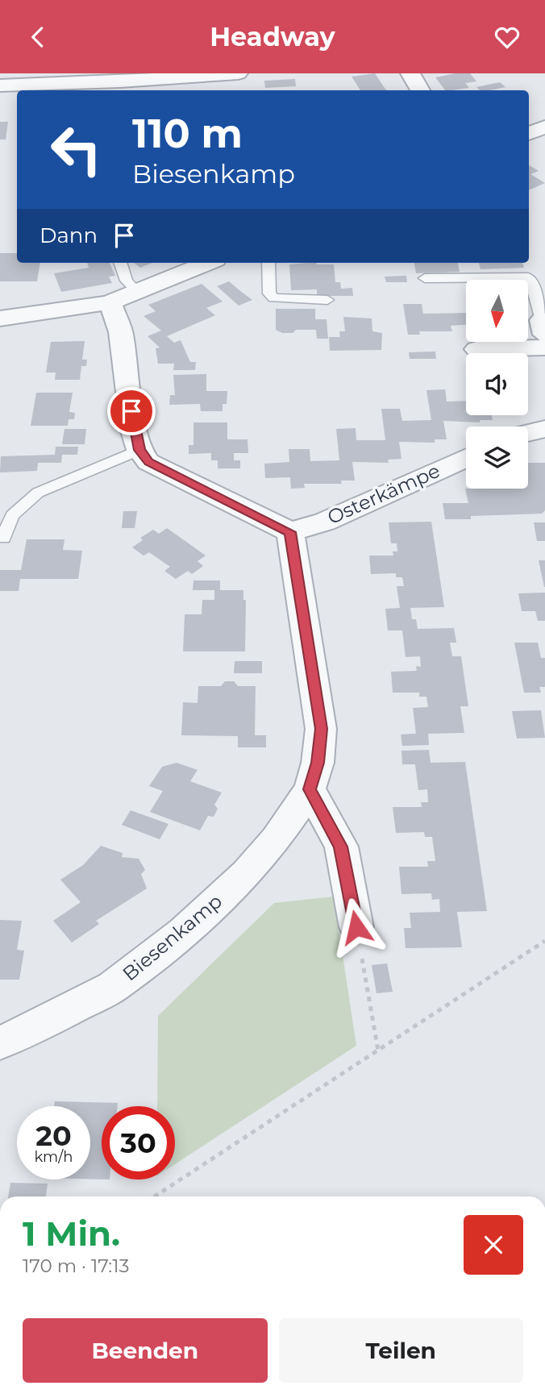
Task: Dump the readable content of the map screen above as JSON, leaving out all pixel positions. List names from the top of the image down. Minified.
{"streets":{"street":["Osterkämpe","Biesenkamp"]},"crossings":[["Osterkämpe","Biesenkamp"]],"north":"bottom","page":{"header":"Headway","turn":["110 m","Biesenkamp"],"then":"Dann","speed":"20 km/h","limit":"30","heading":["1 Min.","170 m · 17:13"],"buttons":["Beenden","Teilen"]}}
